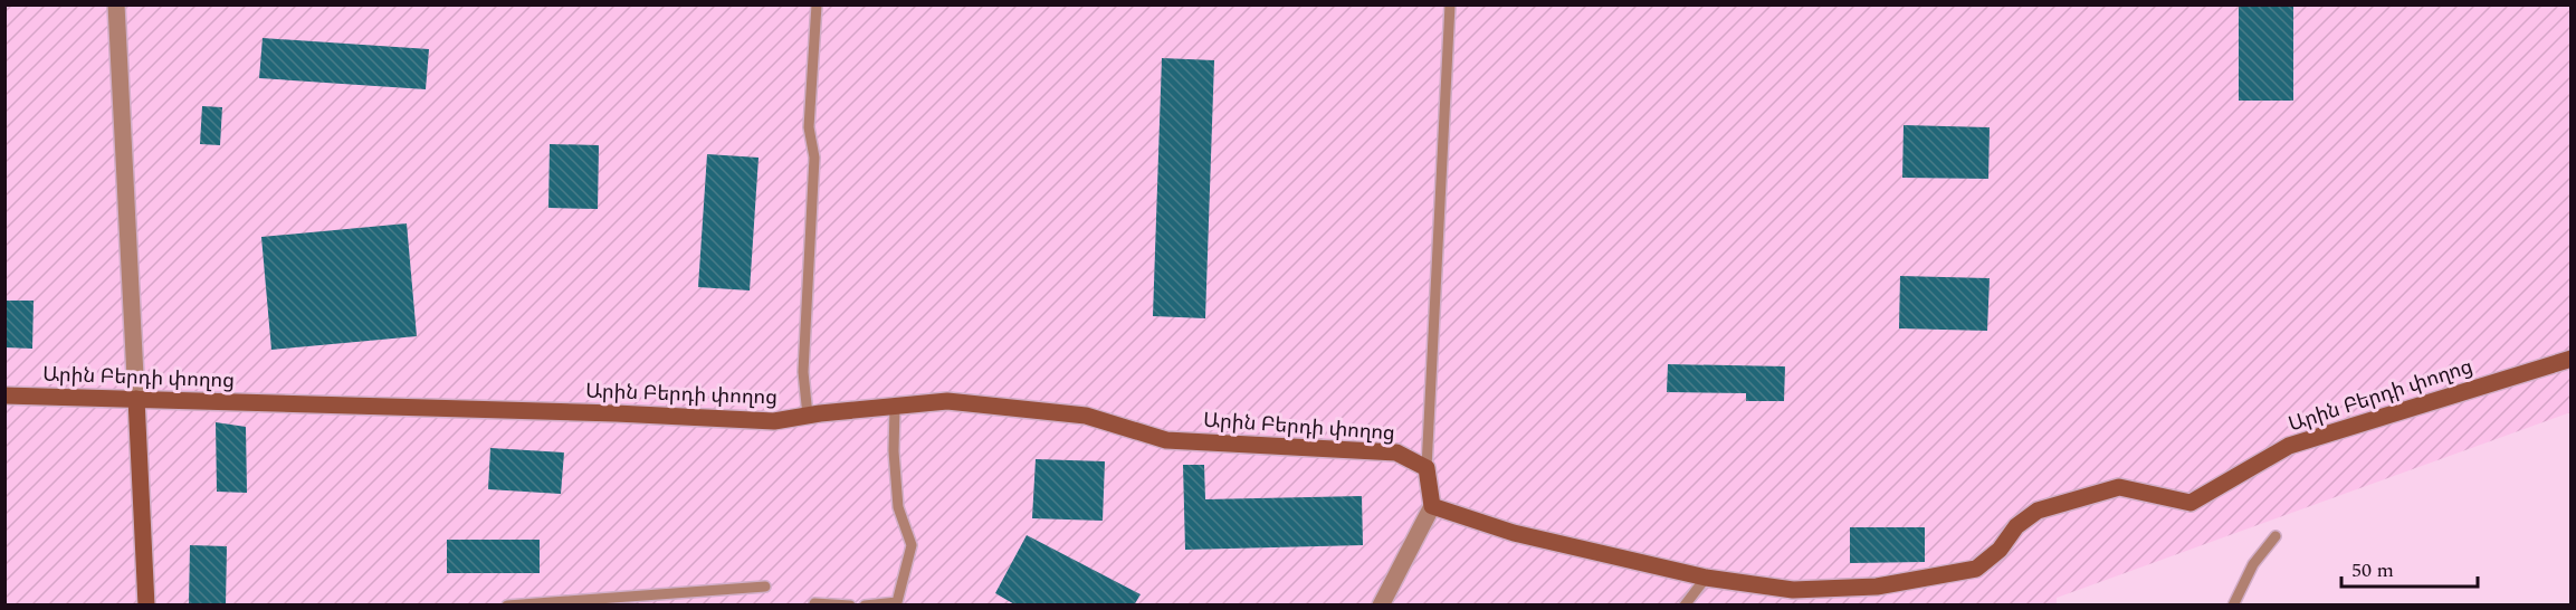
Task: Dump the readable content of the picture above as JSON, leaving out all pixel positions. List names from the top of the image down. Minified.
{"streets":{"street":["Արին Բերդի փողոց"]},"scale_bar":"50 m"}
